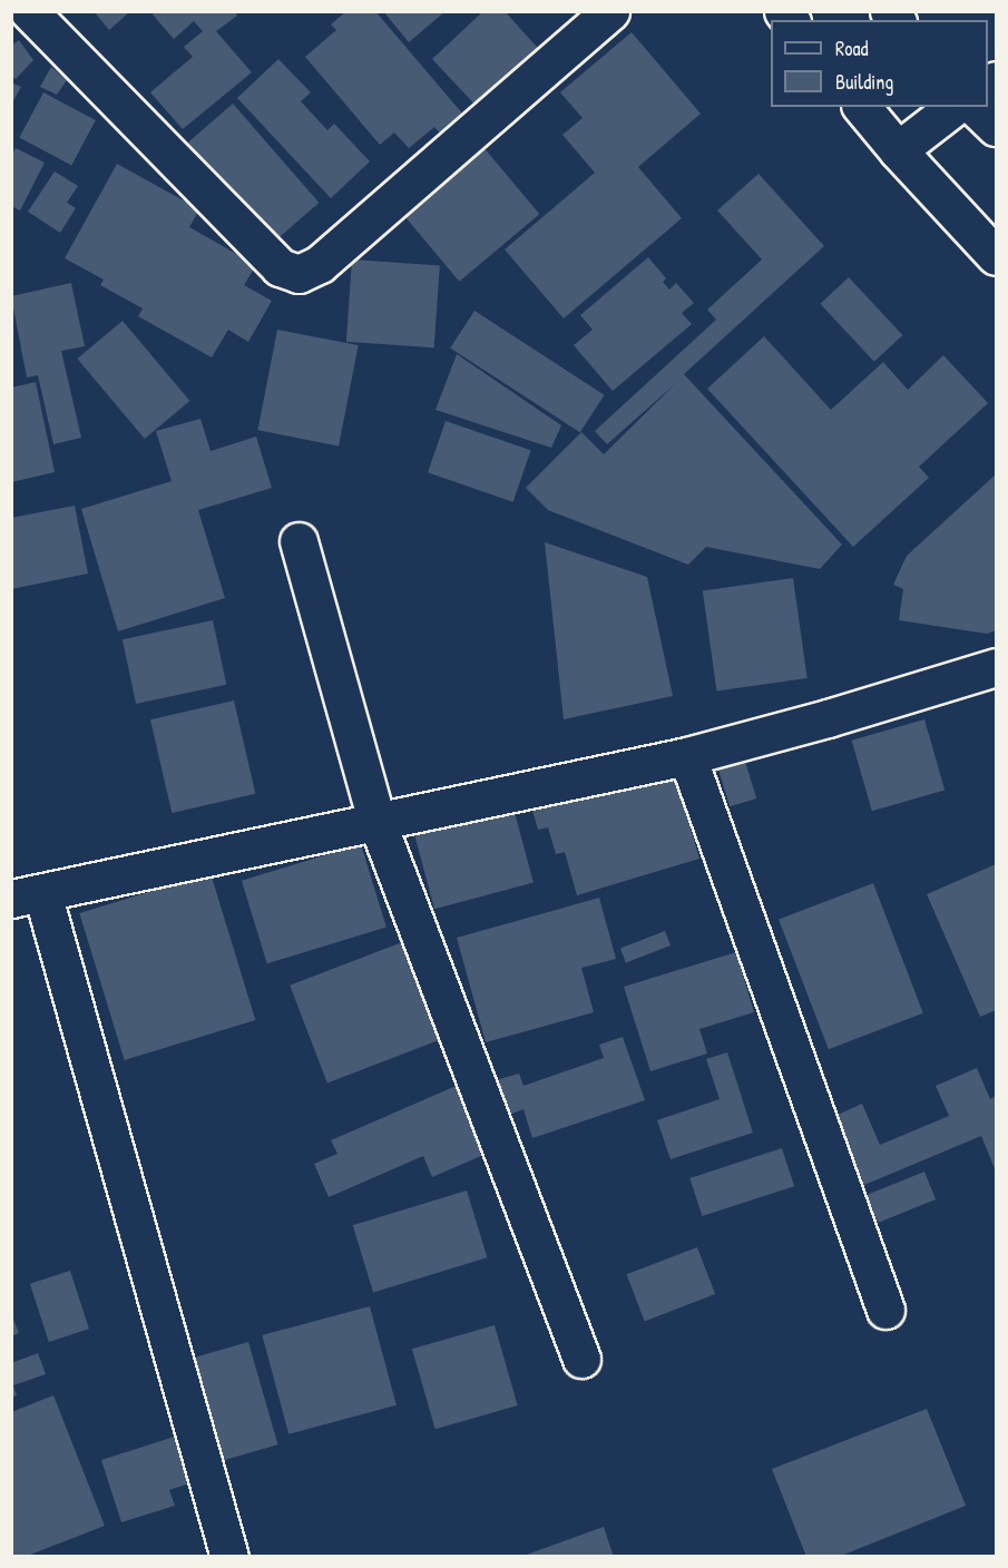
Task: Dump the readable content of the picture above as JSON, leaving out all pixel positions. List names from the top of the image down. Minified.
{"legend":["Road","Building"]}
